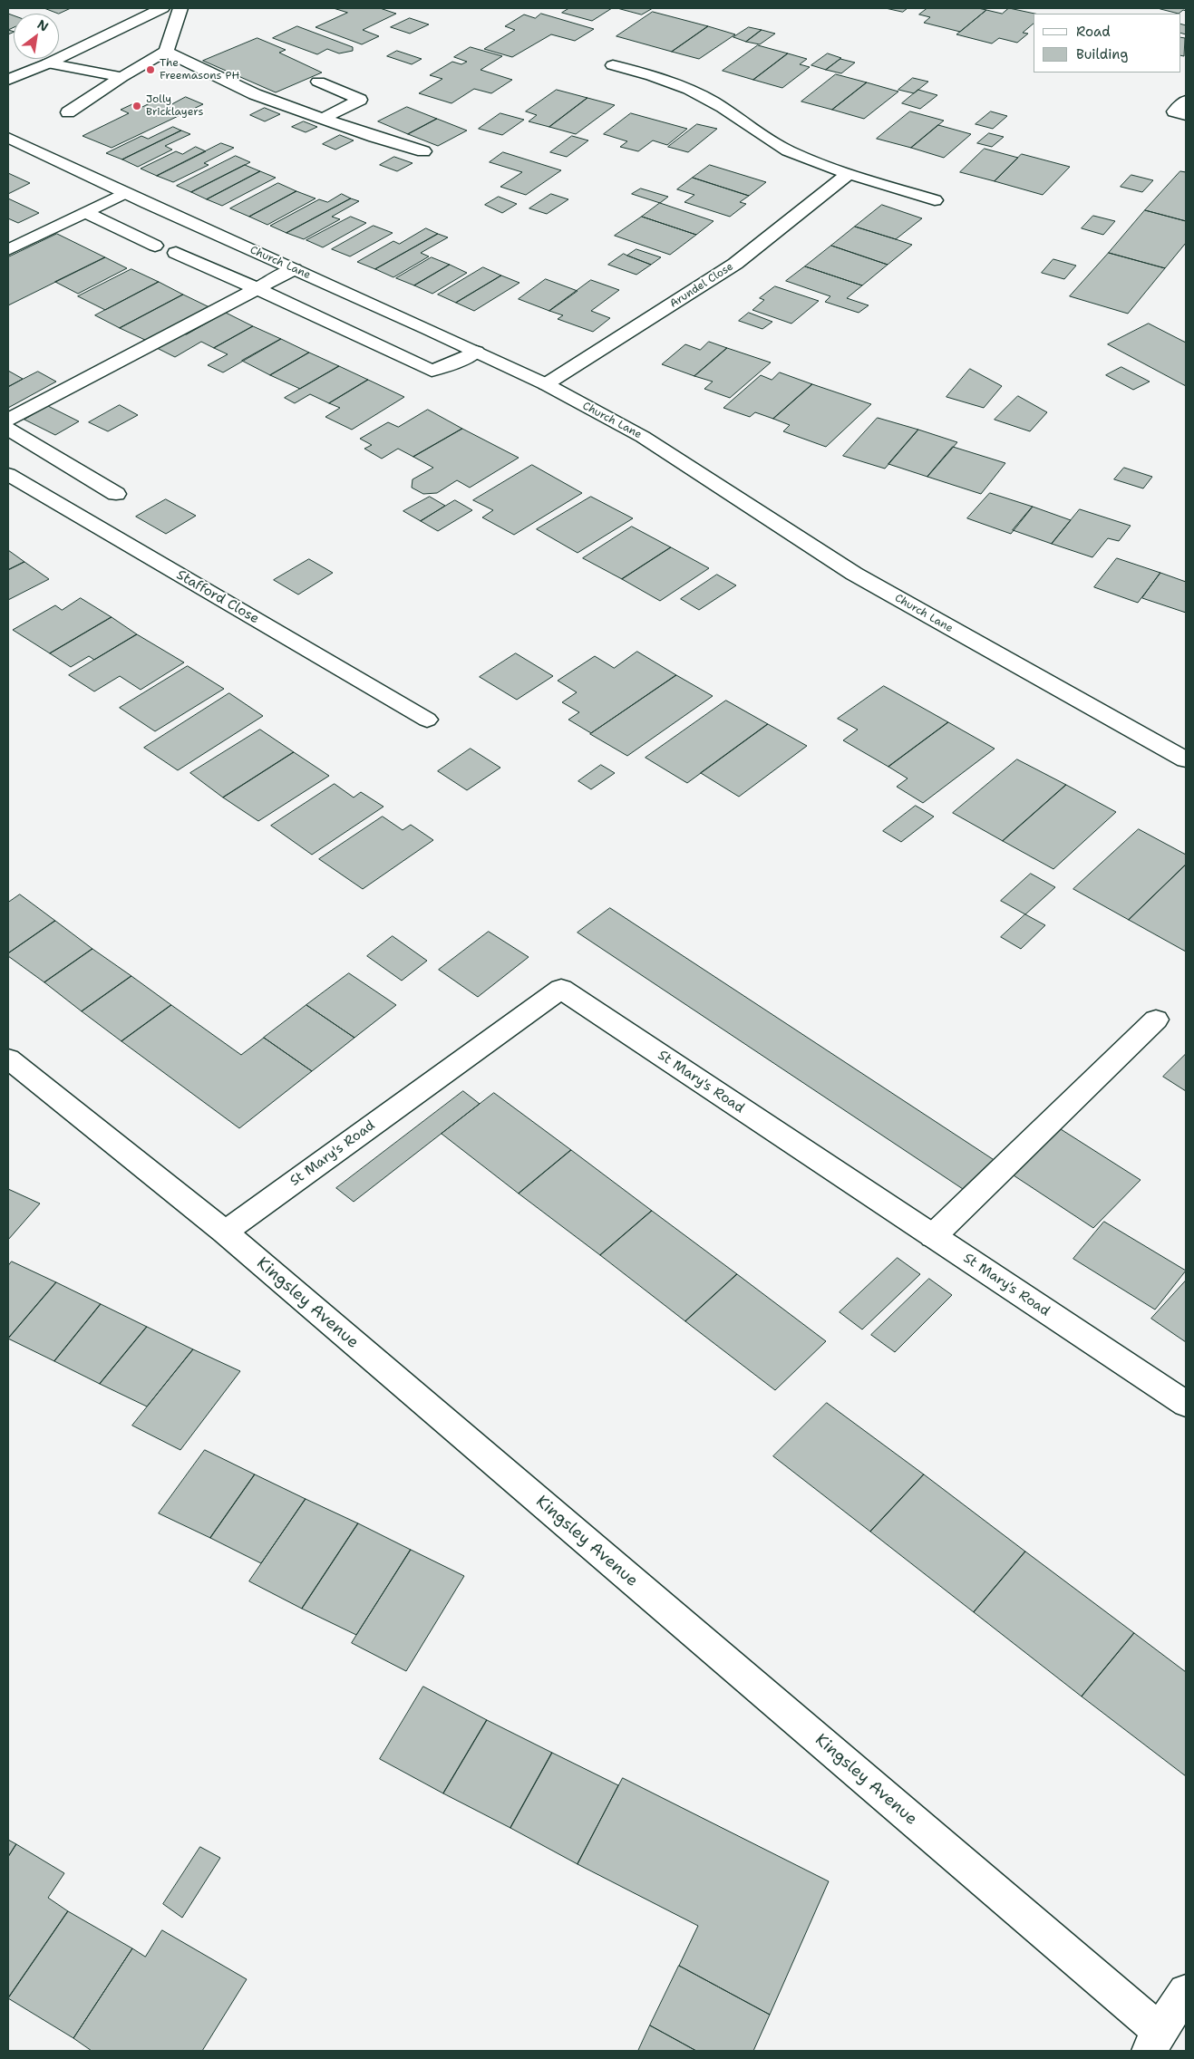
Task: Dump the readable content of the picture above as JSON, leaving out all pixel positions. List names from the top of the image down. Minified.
{"streets":{"street":["Church Lane","Arundel Close","Stafford Close","St Mary's Road","Kingsley Avenue"]},"crossings":[["Church Lane","Arundel Close"],["St Mary's Road","Kingsley Avenue"]],"places":["The Freemasons PH","Jolly Bricklayers"],"legend":["Road","Building"],"north":"top right"}
